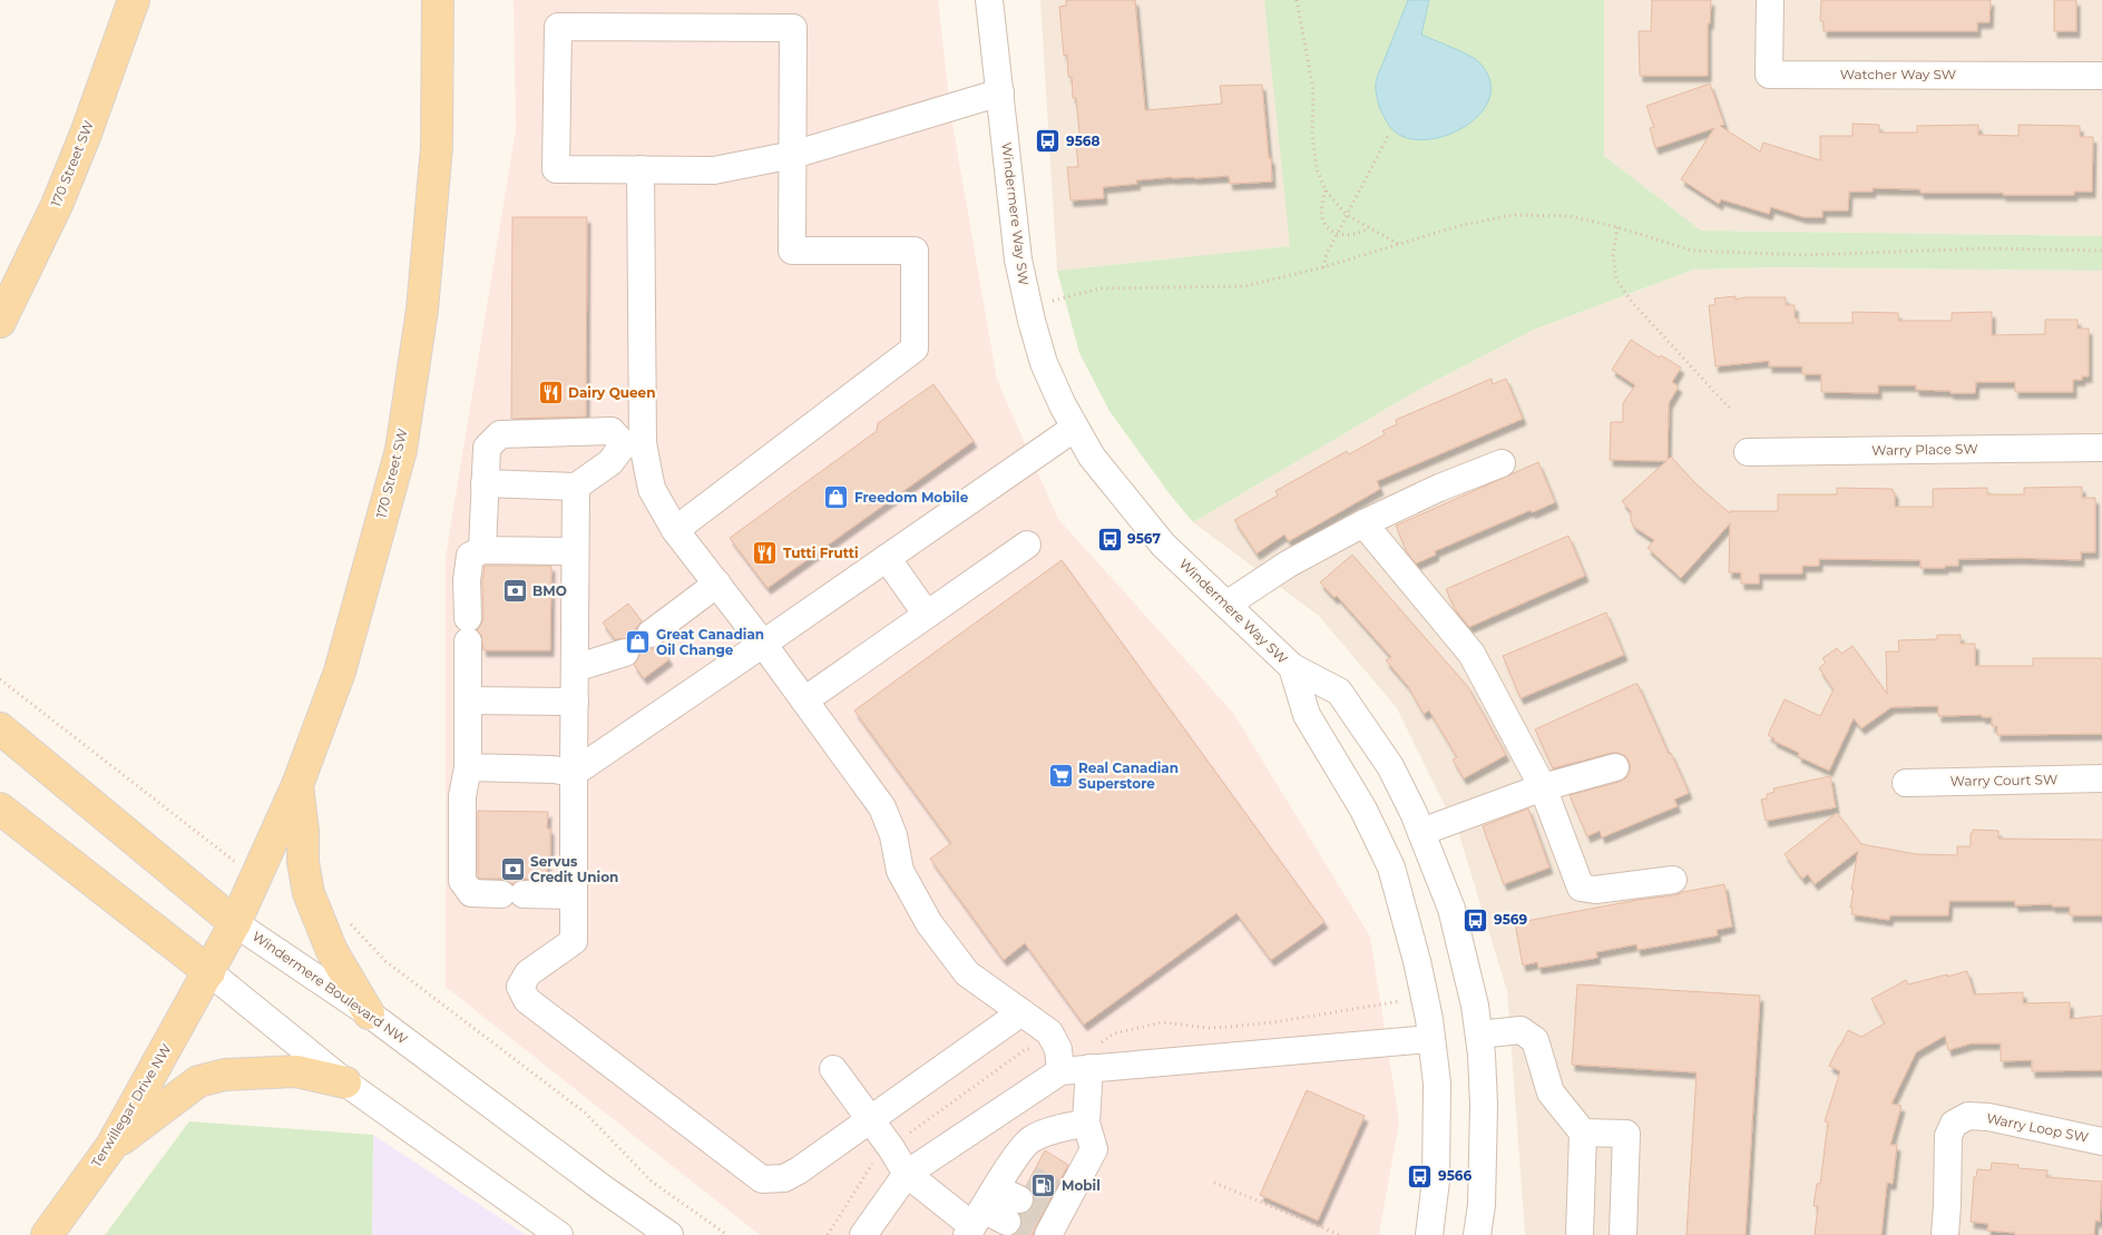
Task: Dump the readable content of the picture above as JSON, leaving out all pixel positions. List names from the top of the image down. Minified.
{"streets":{"main road":["170 Street SW","Windermere Boulevard NW","Terwillegar Drive NW"],"street":["Watcher Way SW","Windermere Way SW","Warry Place SW","Warry Court SW","Warry Loop SW"]},"crossings":[["170 Street SW","Windermere Boulevard NW"],["170 Street SW","Terwillegar Drive NW"],["Windermere Boulevard NW","Terwillegar Drive NW"]],"places":{"bus stop":["9568","9567","9569","9566"],"restaurant":["Dairy Queen","Tutti Frutti"],"shop":["Freedom Mobile","Great Canadian Oil Change"],"bank":["BMO","Servus Credit Union"],"supermarket":["Real Canadian Superstore"],"fuel station":["Mobil"]}}
